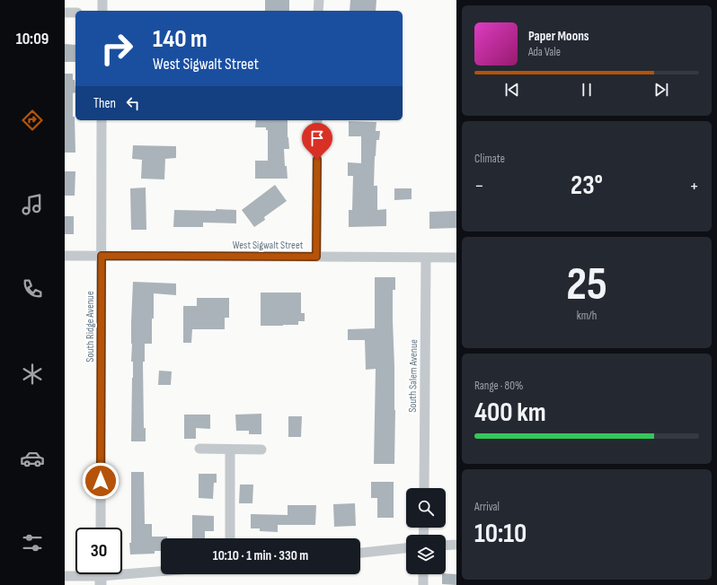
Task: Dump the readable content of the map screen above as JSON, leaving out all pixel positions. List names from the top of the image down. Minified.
{"streets":{"street":["West Sigwalt Street","South Ridge Avenue","South Salem Avenue"]},"crossings":[["West Sigwalt Street","South Ridge Avenue"],["West Sigwalt Street","South Salem Avenue"]],"page":{"tabs":"10:09","turn":["140 m","West Sigwalt Street"],"song":["Paper Moons","Ada Vale"],"then":"Then","tile":["Climate",["25","km/h"],["Range · 80%","400 km"],["Arrival","10:10"]],"heat":["−","23°","+"],"limit":"30","trip":"10:10 · 1 min · 330 m"}}
